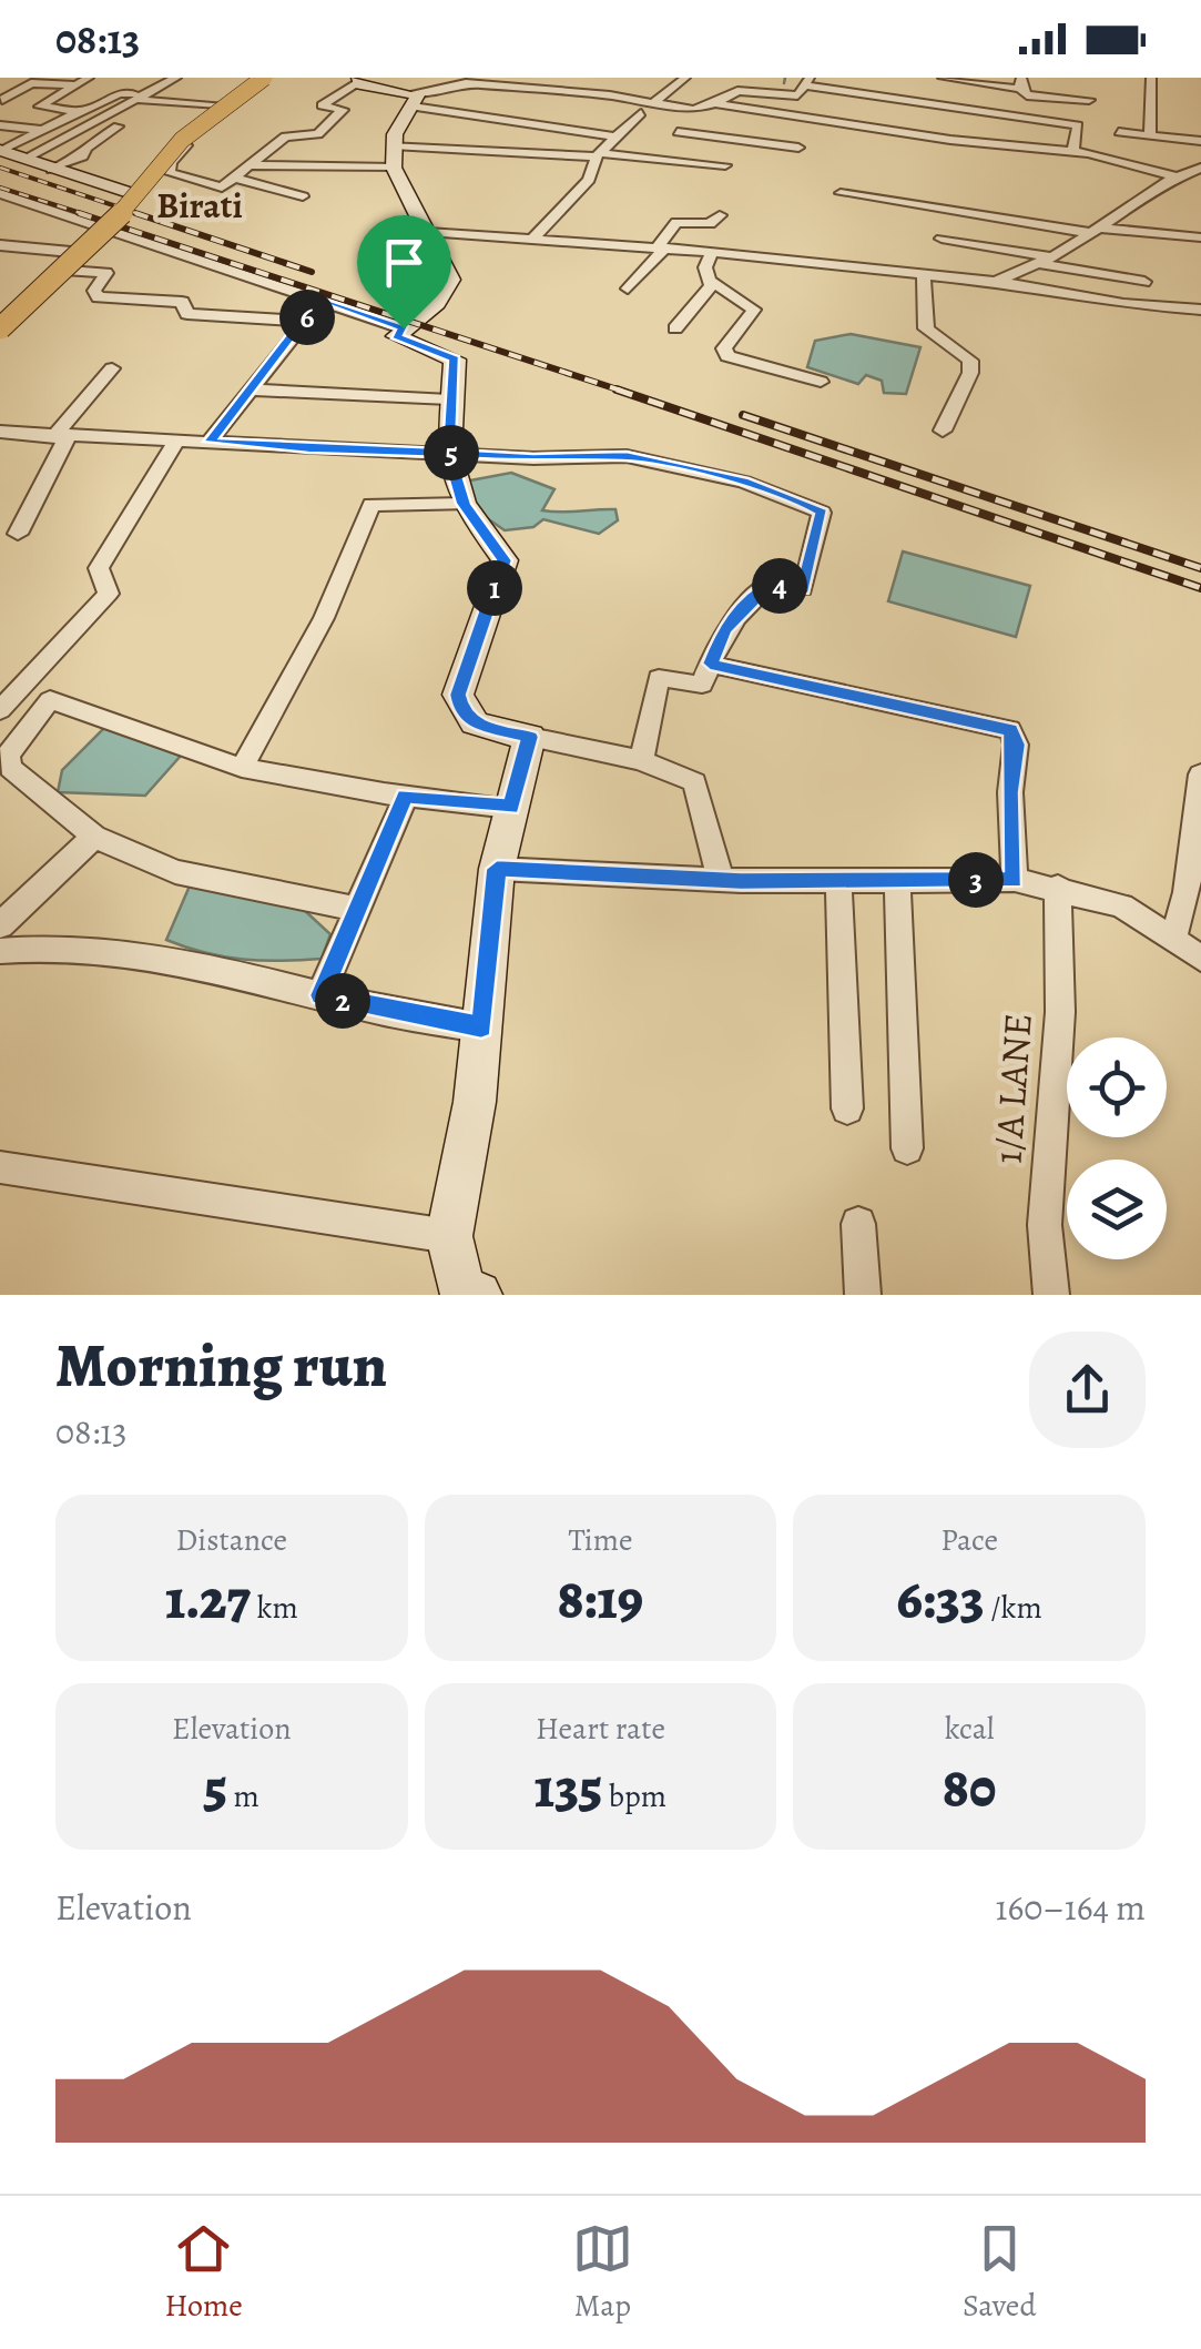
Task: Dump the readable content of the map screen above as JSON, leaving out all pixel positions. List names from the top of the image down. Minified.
{"streets":{"street":["1/A LANE"]},"districts":["Birati"],"page":{"status":"08:13","pins":["6","5","4","1","3","2"],"heading":["Morning run","08:13"],"stats":[["Distance","1.27 km"],["Time","8:19"],["Pace","6:33 /km"],["Elevation","5 m"],["Heart rate","135 bpm"],["kcal","80"]],"chart":["Elevation","160–164 m"],"tabs":["Home","Map","Saved"]}}
